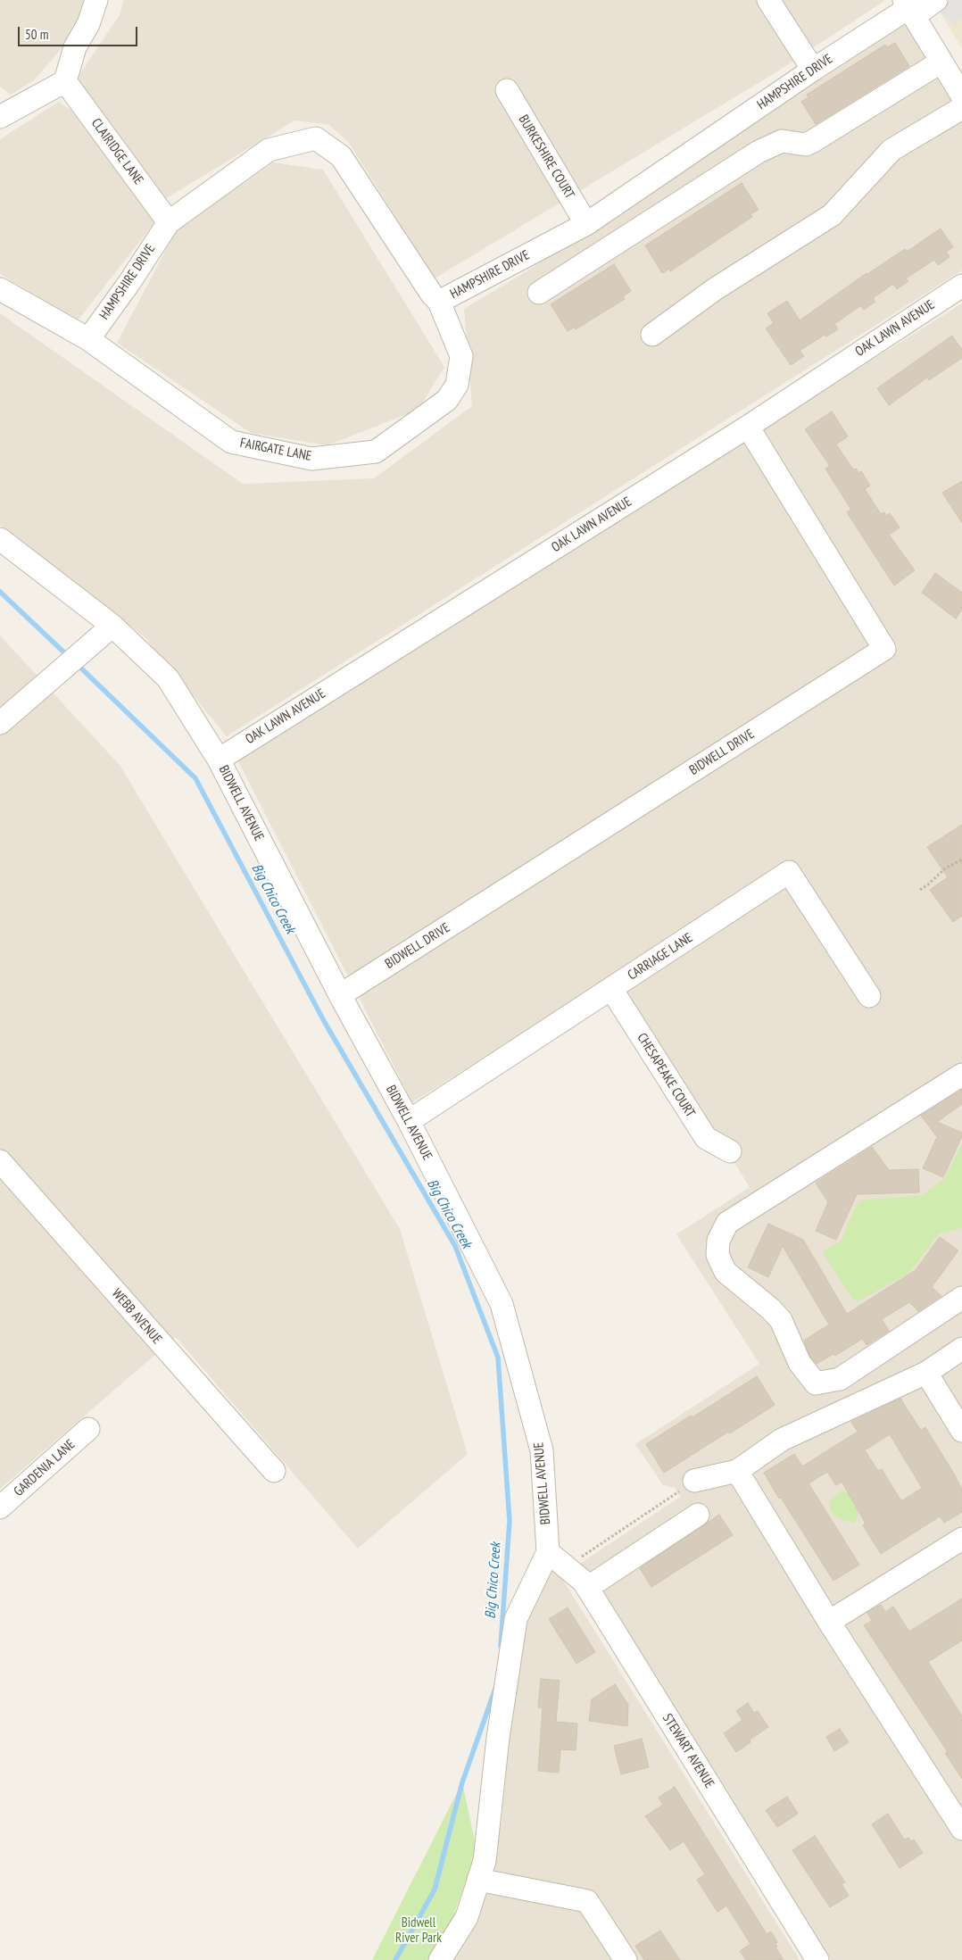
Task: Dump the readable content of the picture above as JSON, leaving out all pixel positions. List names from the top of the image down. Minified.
{"streets":{"street":["HAMPSHIRE DRIVE","CLAIRIDGE LANE","BURKESHIRE COURT","OAK LAWN AVENUE","FAIRGATE LANE","BIDWELL DRIVE","BIDWELL AVENUE","CARRIAGE LANE","CHESAPEAKE COURT","WEBB AVENUE","GARDENIA LANE","STEWART AVENUE"]},"crossings":[["HAMPSHIRE DRIVE","CLAIRIDGE LANE"],["HAMPSHIRE DRIVE","BURKESHIRE COURT"],["HAMPSHIRE DRIVE","FAIRGATE LANE"],["OAK LAWN AVENUE","BIDWELL DRIVE"],["OAK LAWN AVENUE","BIDWELL AVENUE"],["BIDWELL DRIVE","BIDWELL AVENUE"],["BIDWELL AVENUE","CARRIAGE LANE"],["BIDWELL AVENUE","STEWART AVENUE"],["CARRIAGE LANE","CHESAPEAKE COURT"]],"water":["Big Chico Creek"],"parks":["Bidwell River Park"],"scale_bar":"50 m"}
